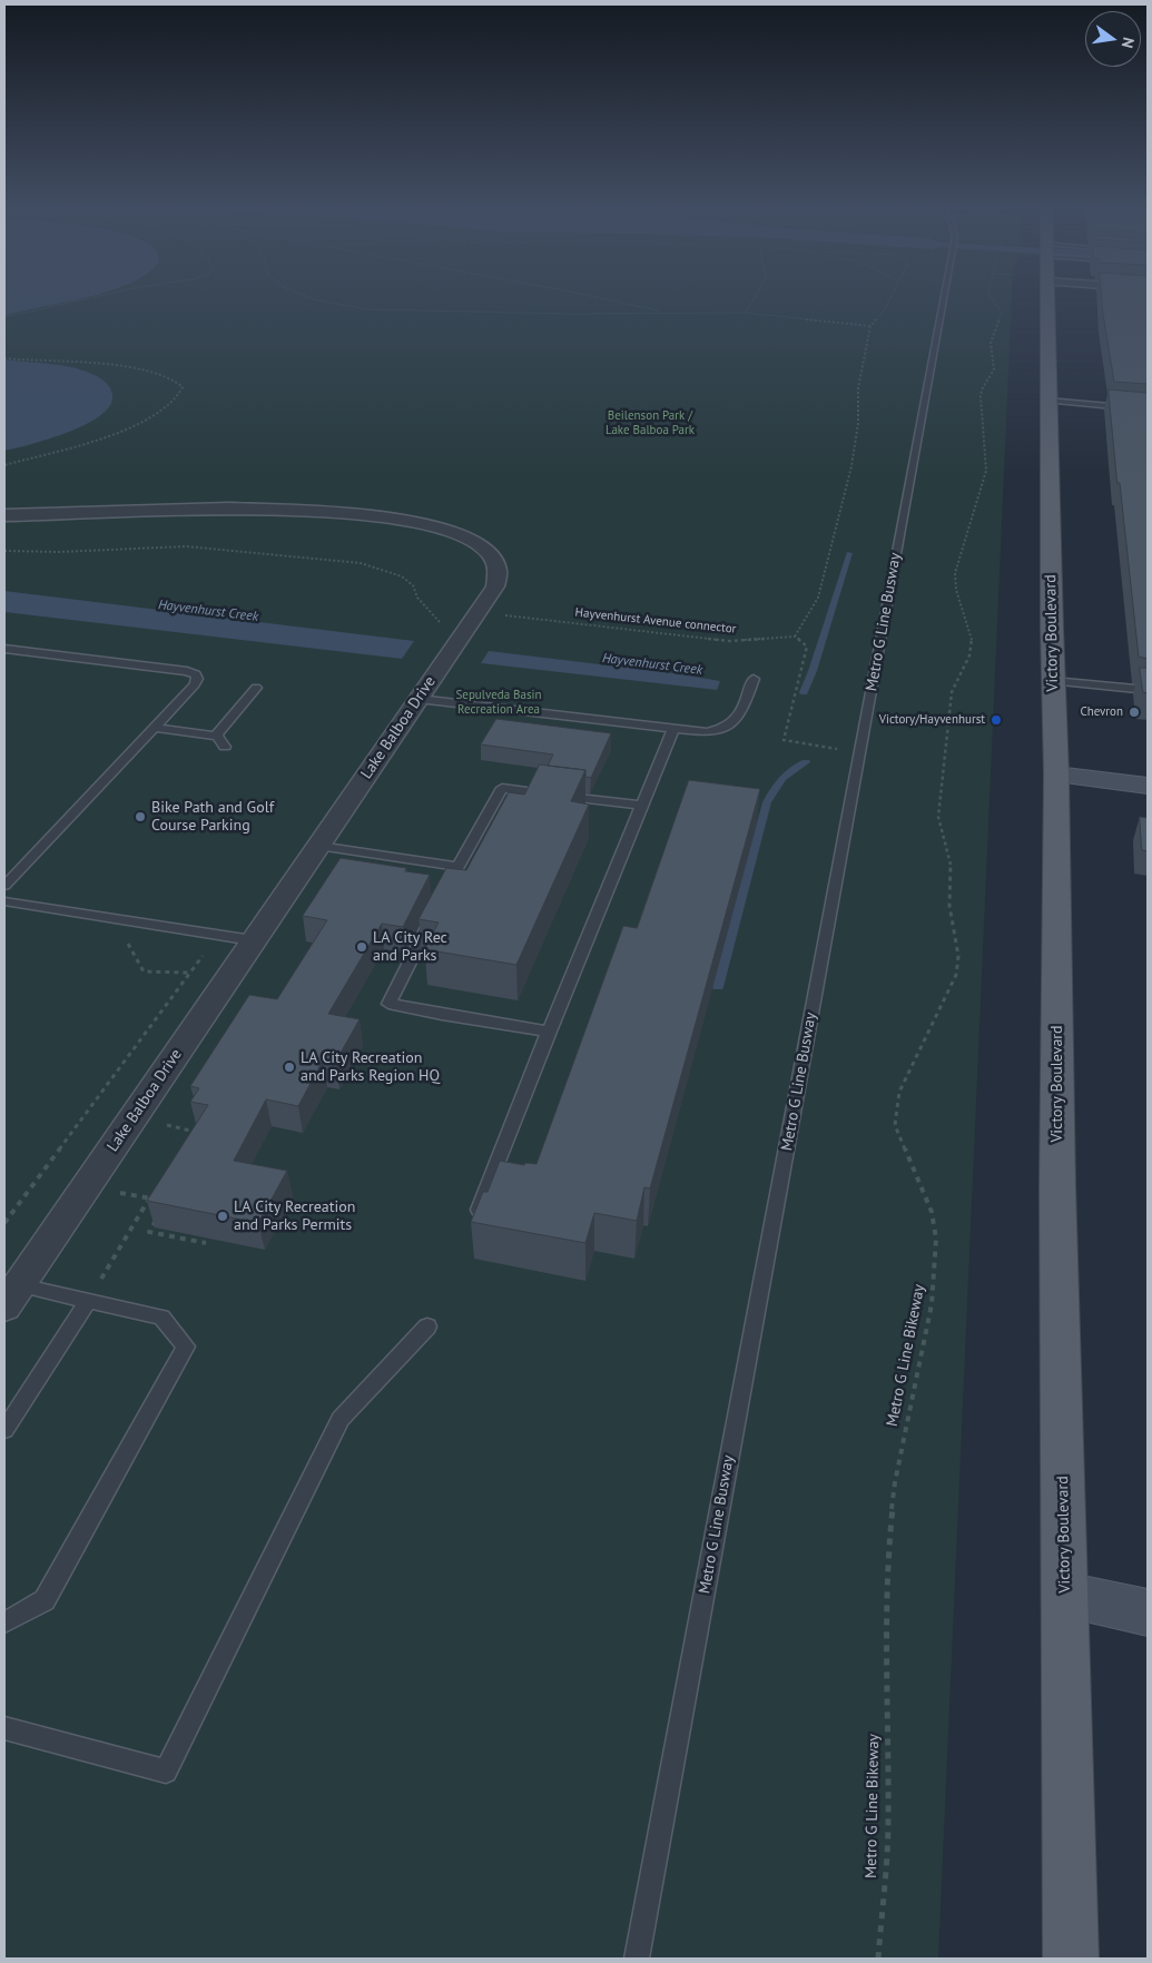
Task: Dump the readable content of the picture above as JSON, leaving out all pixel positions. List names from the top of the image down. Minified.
{"streets":{"main road":["Victory Boulevard"],"street":["Lake Balboa Drive"],"lane":["Metro G Line Busway"],"path":["Hayvenhurst Avenue connector","Metro G Line Bikeway"]},"crossings":[["Hayvenhurst Avenue connector","Lake Balboa Drive"]],"water":["Hayvenhurst Creek"],"parks":["Beilenson Park / Lake Balboa Park","Sepulveda Basin Recreation Area"],"places":["Chevron","Victory/Hayvenhurst","Bike Path and Golf Course Parking","LA City Rec and Parks","LA City Recreation and Parks Region HQ","LA City Recreation and Parks Permits"],"north":"right"}
